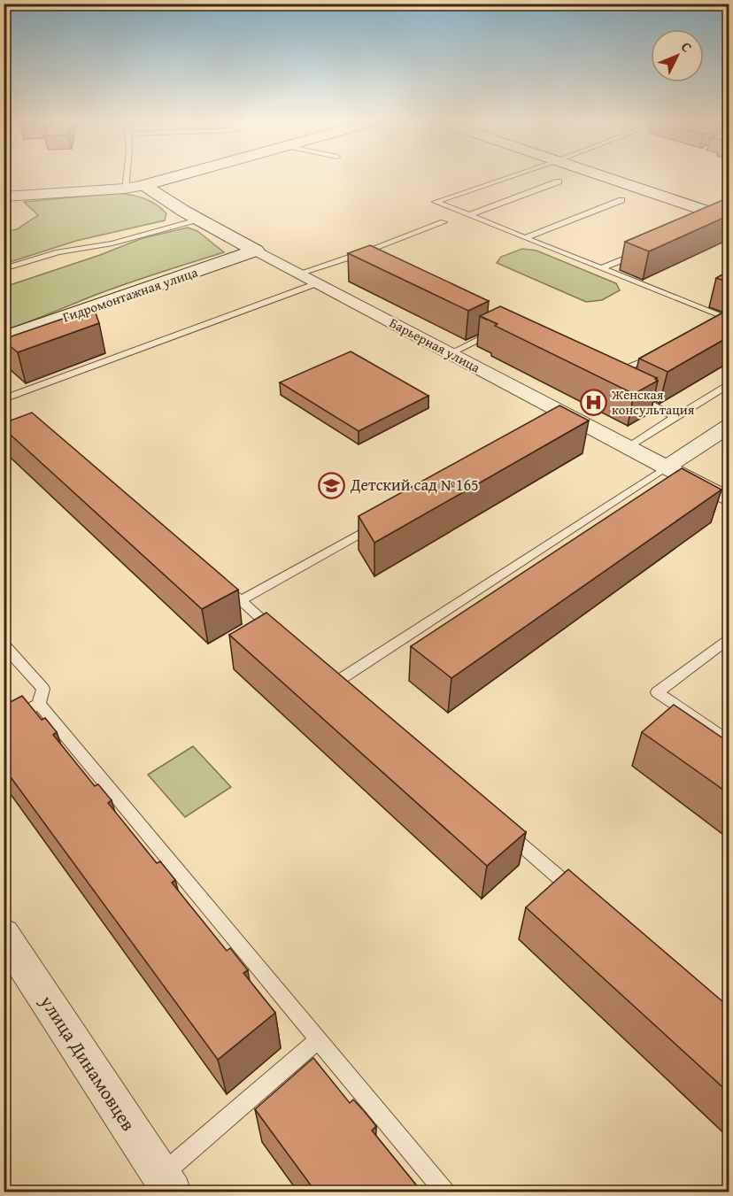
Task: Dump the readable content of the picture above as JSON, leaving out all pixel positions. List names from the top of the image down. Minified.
{"streets":{"main road":["Гидромонтажная улица","Барьерная улица"],"street":["улица Динамовцев"]},"crossings":[["Гидромонтажная улица","Барьерная улица"]],"places":{"hospital":["Женская консультация"],"school or university":["Детский сад №165"]},"north":"top right"}
